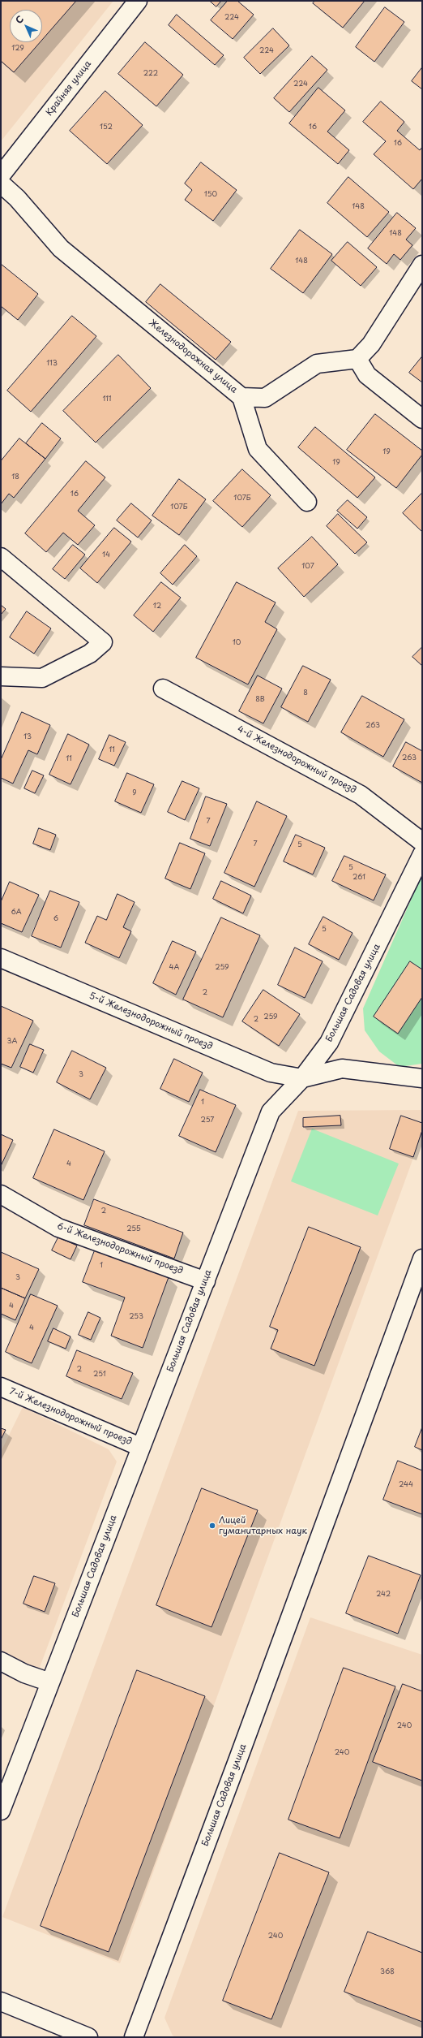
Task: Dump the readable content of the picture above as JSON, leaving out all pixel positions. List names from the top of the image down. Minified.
{"streets":{"street":["Крайняя улица","Железнодорожная улица","4-й Железнодорожный проезд","Большая Садовая улица","5-й Железнодорожный проезд","6-й Железнодорожный проезд","7-й Железнодорожный проезд"]},"crossings":[["Большая Садовая улица","5-й Железнодорожный проезд"],["Большая Садовая улица","6-й Железнодорожный проезд"],["Большая Садовая улица","7-й Железнодорожный проезд"]],"places":["Лицей гуманитарных наук"],"house_numbers":["224","129","224","222","224","152","16","16","150","148","148","148","113","111","19","19","18","16","107Б","107Б","14","107","12","10","8","8В","263","13","11","263","11","9","7","7","5","5","261","6А","6","5","4А","259","2","259","2","3А","3","1","257","4","2","255","1","3","4","253","4","2","251","244","242","240","240","240","368"],"north":"top left"}
